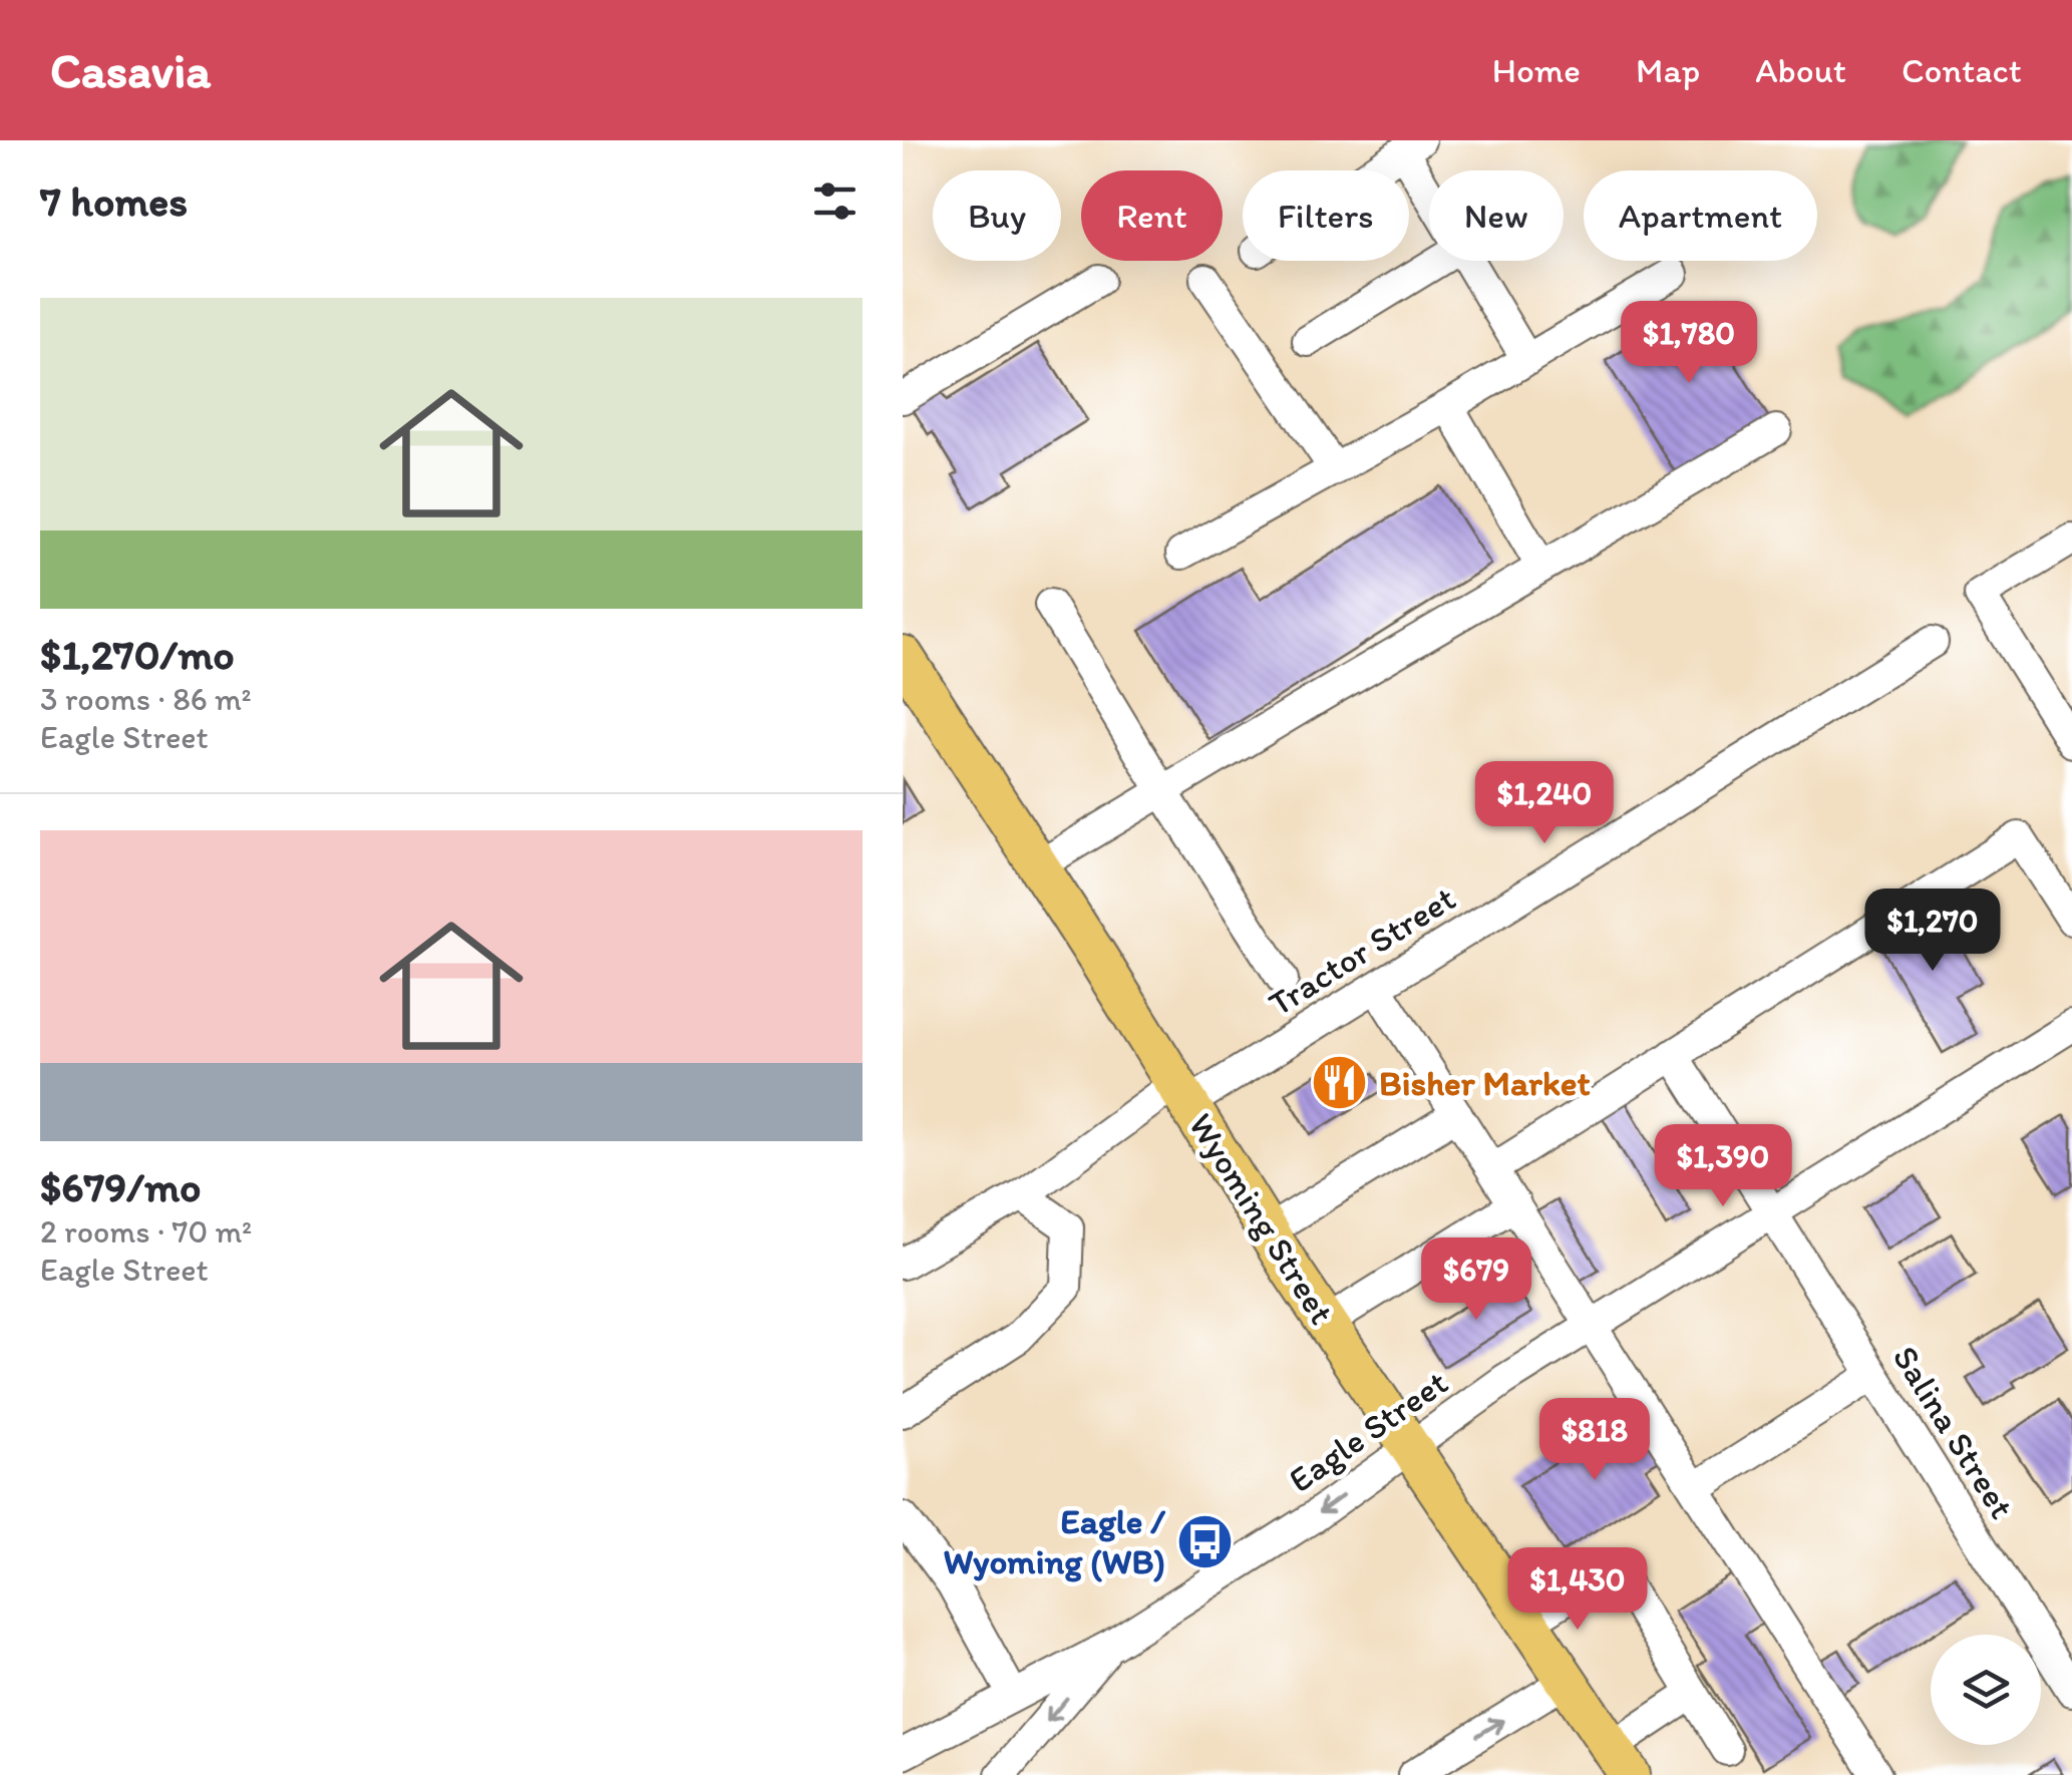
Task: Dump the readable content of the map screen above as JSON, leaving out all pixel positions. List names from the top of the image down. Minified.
{"streets":{"main road":["Wyoming Street"],"street":["Tractor Street","Eagle Street","Salina Street"]},"crossings":[["Tractor Street","Wyoming Street"],["Wyoming Street","Eagle Street"],["Eagle Street","Salina Street"]],"places":{"restaurant":["Bisher Market"],"bus stop":["Eagle / Wyoming (WB)"]},"page":{"header":"Casavia","nav":["Home","Map","About","Contact"],"heading":"7 homes","chip":["Buy","Rent","Filters","New","Apartment"],"list":[{"name":"$1,270/mo","note":"3 rooms · 86 m² · Eagle Street"},{"name":"$679/mo","note":"2 rooms · 70 m² · Eagle Street"}],"price":["$1,780","$1,240","$1,270","$1,390","$679","$818","$1,430"]}}
